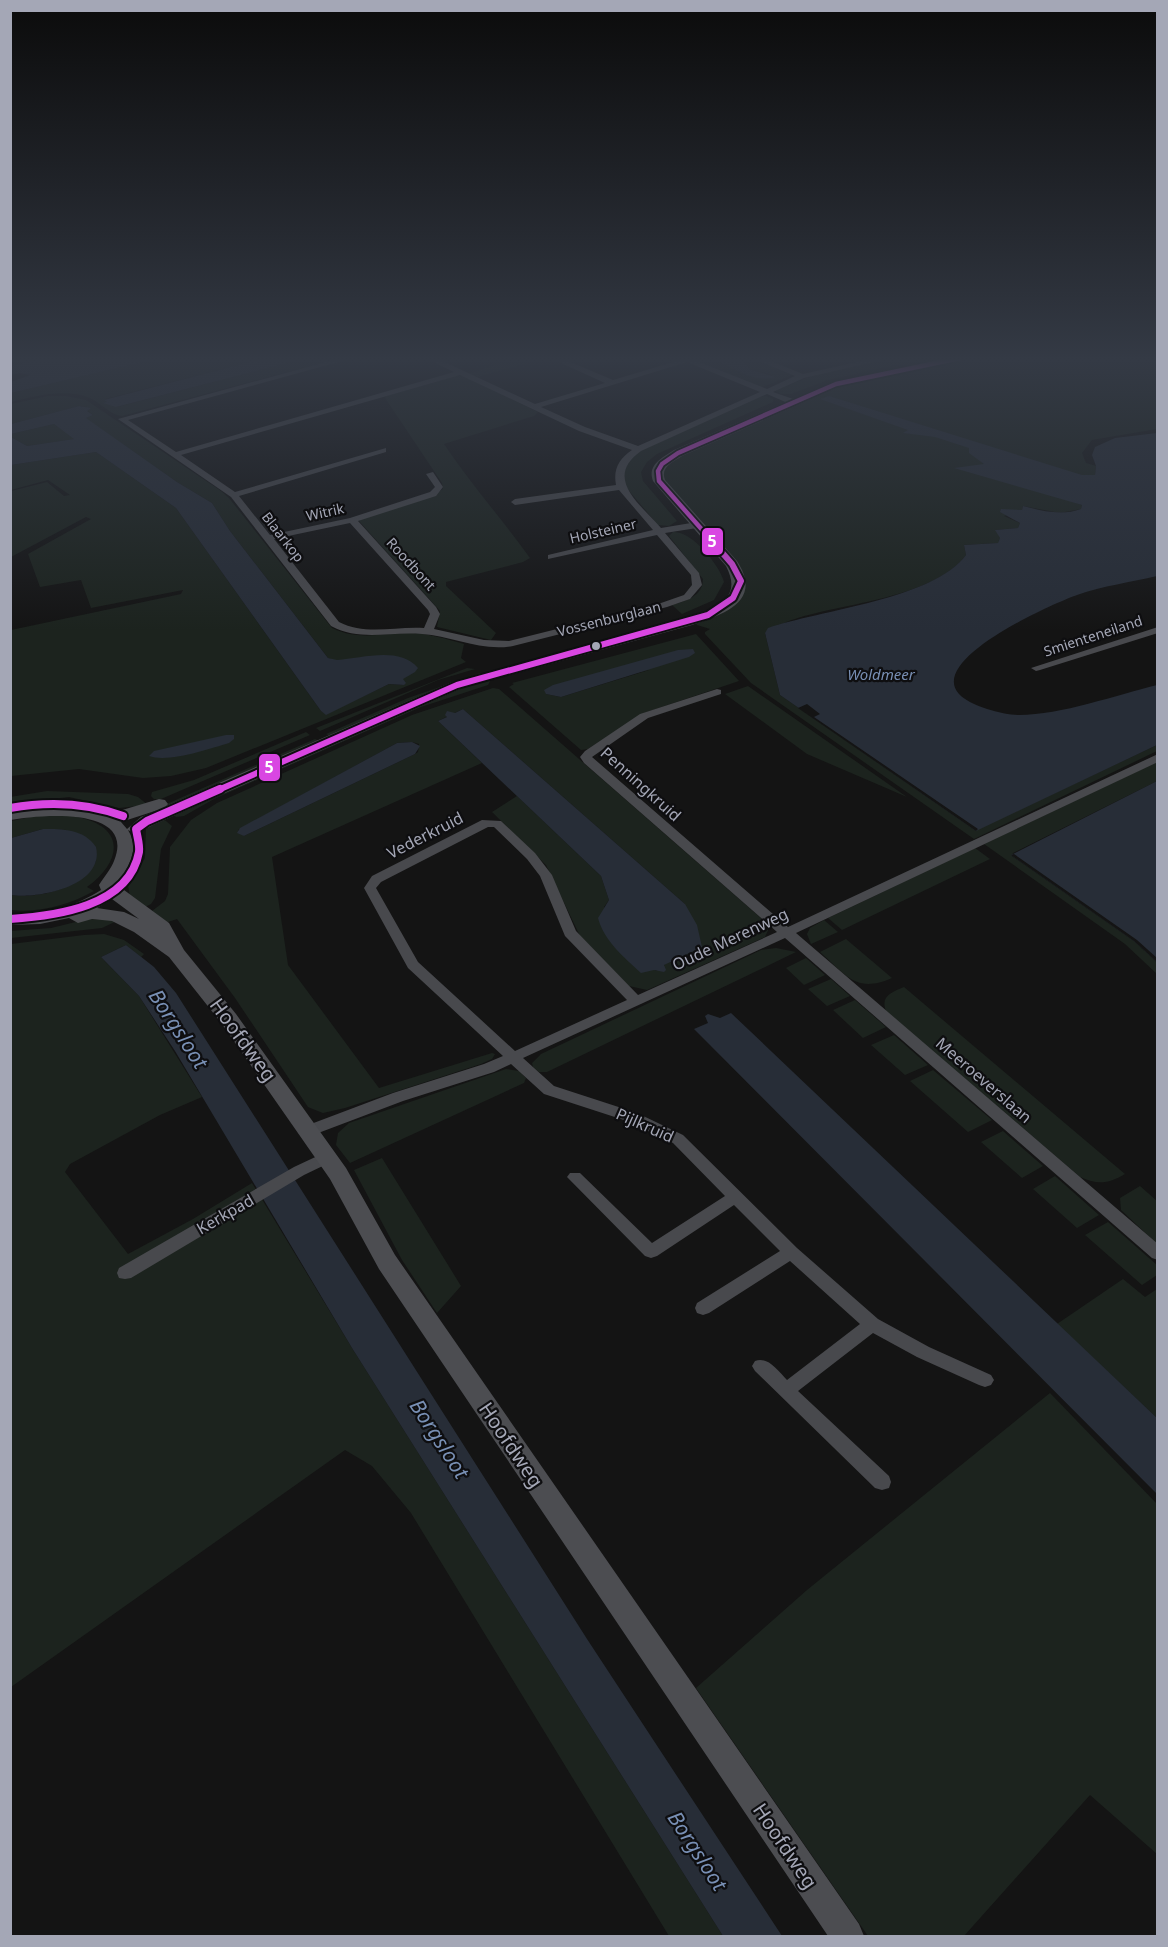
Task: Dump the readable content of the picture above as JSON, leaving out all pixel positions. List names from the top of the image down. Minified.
{"streets":{"street":["Witrik","Holsteiner","Blaarkop","Roodbont","Vossenburglaan","Smienteneiland","Penningkruid","Vederkruid","Oude Merenweg","Hoofdweg","Meeroeverslaan","Pijlkruid","Kerkpad"]},"crossings":[["Witrik","Blaarkop"],["Witrik","Roodbont"],["Holsteiner","Vossenburglaan"],["Blaarkop","Roodbont"],["Blaarkop","Vossenburglaan"],["Penningkruid","Oude Merenweg"],["Penningkruid","Meeroeverslaan"],["Vederkruid","Oude Merenweg"],["Vederkruid","Pijlkruid"],["Oude Merenweg","Hoofdweg"],["Oude Merenweg","Meeroeverslaan"],["Oude Merenweg","Pijlkruid"],["Hoofdweg","Kerkpad"]],"water":["Woldmeer","Borgsloot"],"lines":["transit line 5"]}
